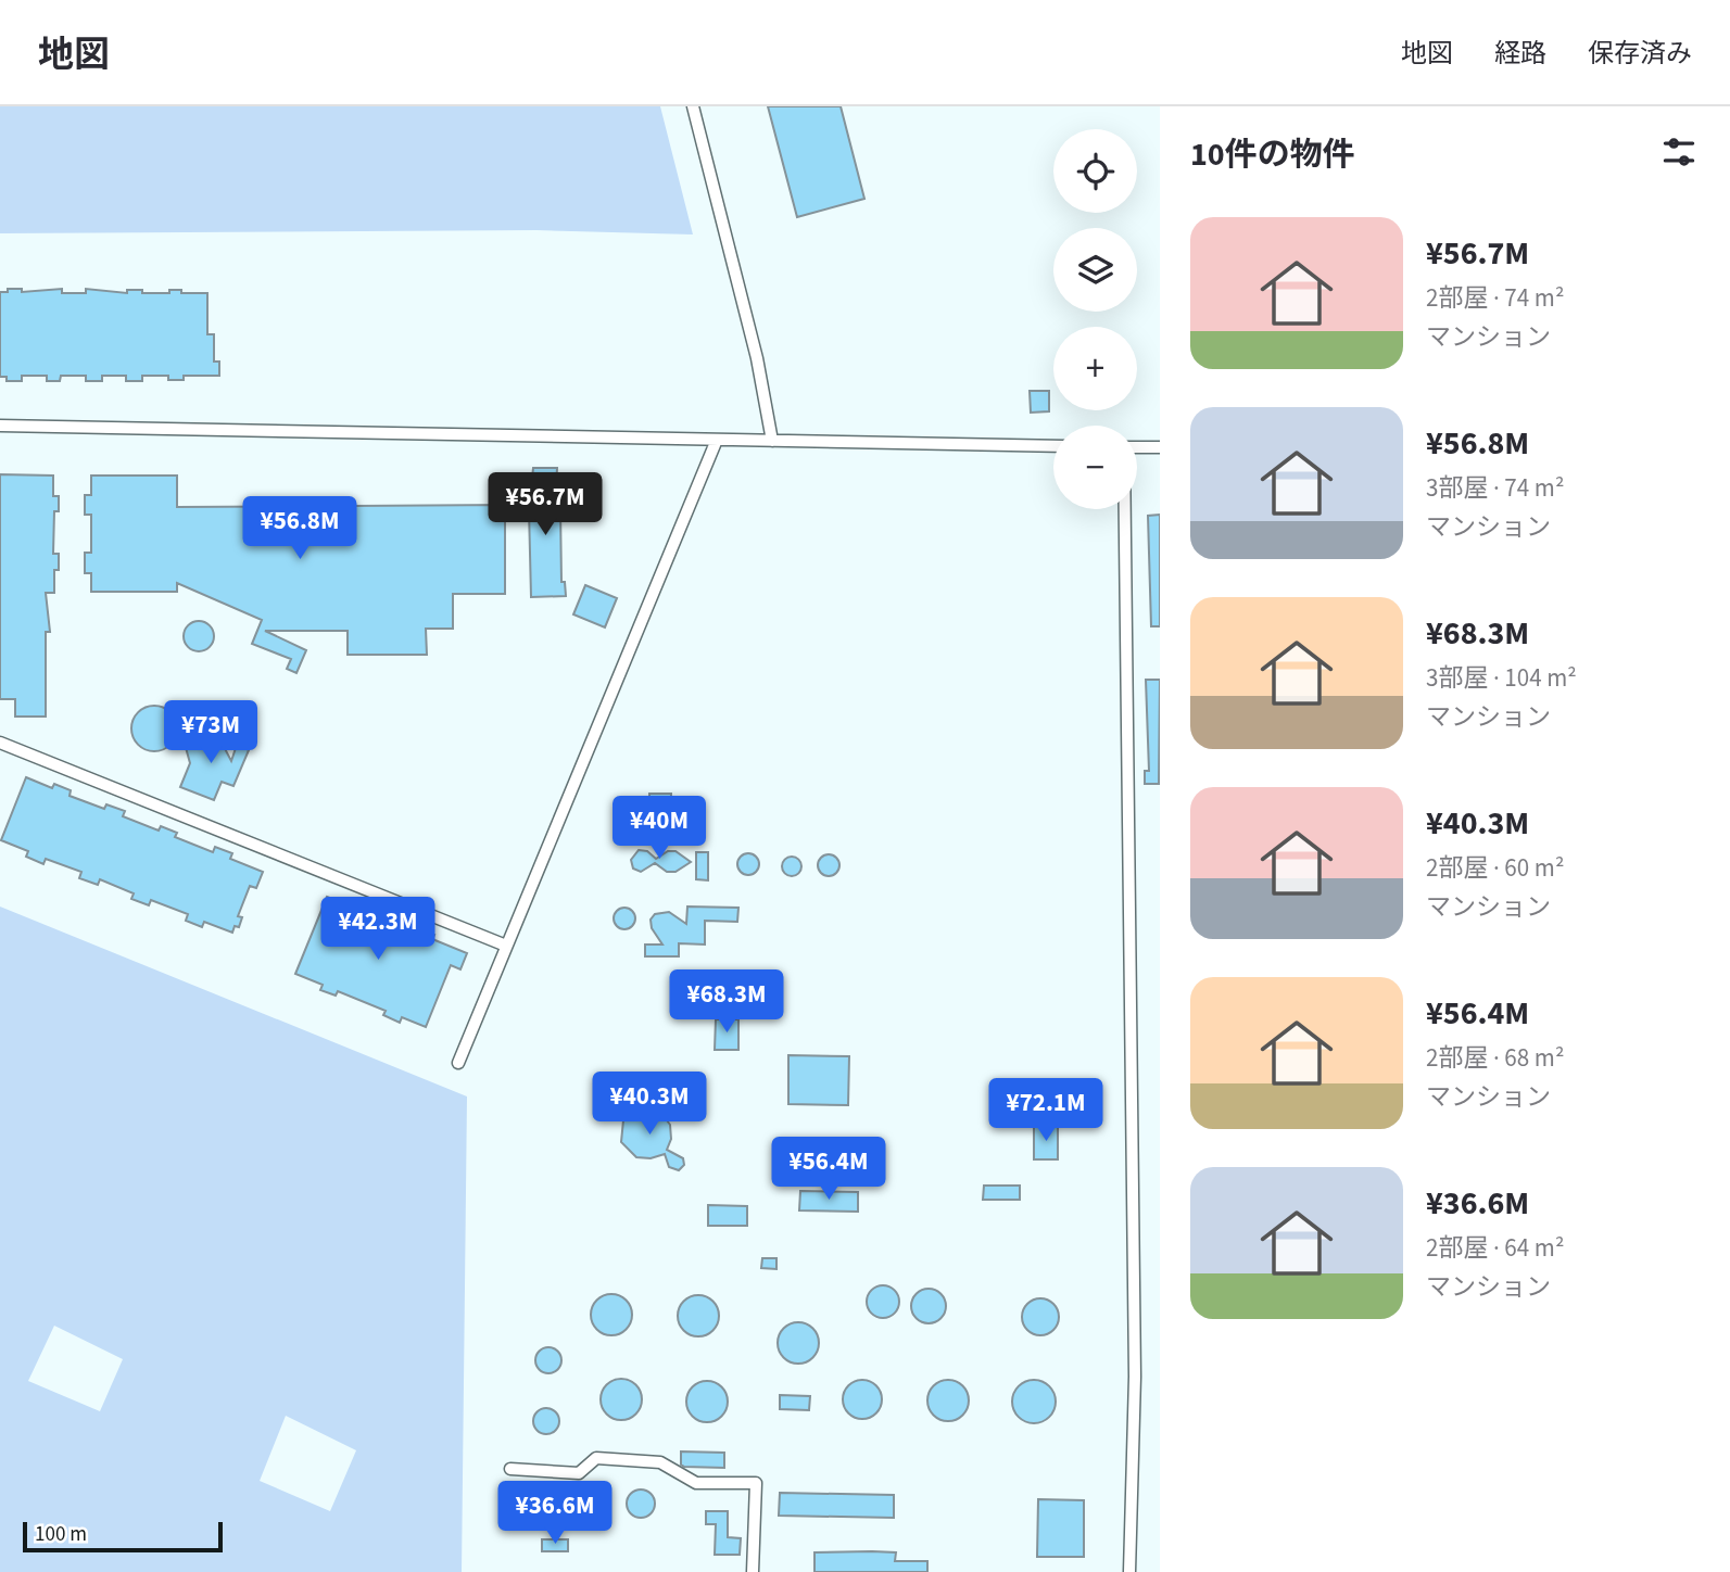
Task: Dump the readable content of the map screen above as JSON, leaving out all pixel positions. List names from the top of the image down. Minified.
{"scale_bar":"100 m","page":{"header":"地図","nav":["地図","経路","保存済み"],"heading":"10件の物件","map_buttons":["+","−"],"list":[{"name":"¥56.7M","note":"2部屋 · 74 m² · マンション"},{"name":"¥56.8M","note":"3部屋 · 74 m² · マンション"},{"name":"¥68.3M","note":"3部屋 · 104 m² · マンション"},{"name":"¥40.3M","note":"2部屋 · 60 m² · マンション"},{"name":"¥56.4M","note":"2部屋 · 68 m² · マンション"},{"name":"¥36.6M","note":"2部屋 · 64 m² · マンション"}],"price":["¥56.7M","¥56.8M","¥73M","¥40M","¥42.3M","¥68.3M","¥40.3M","¥72.1M","¥56.4M","¥36.6M"],"scale":"100 m"}}
